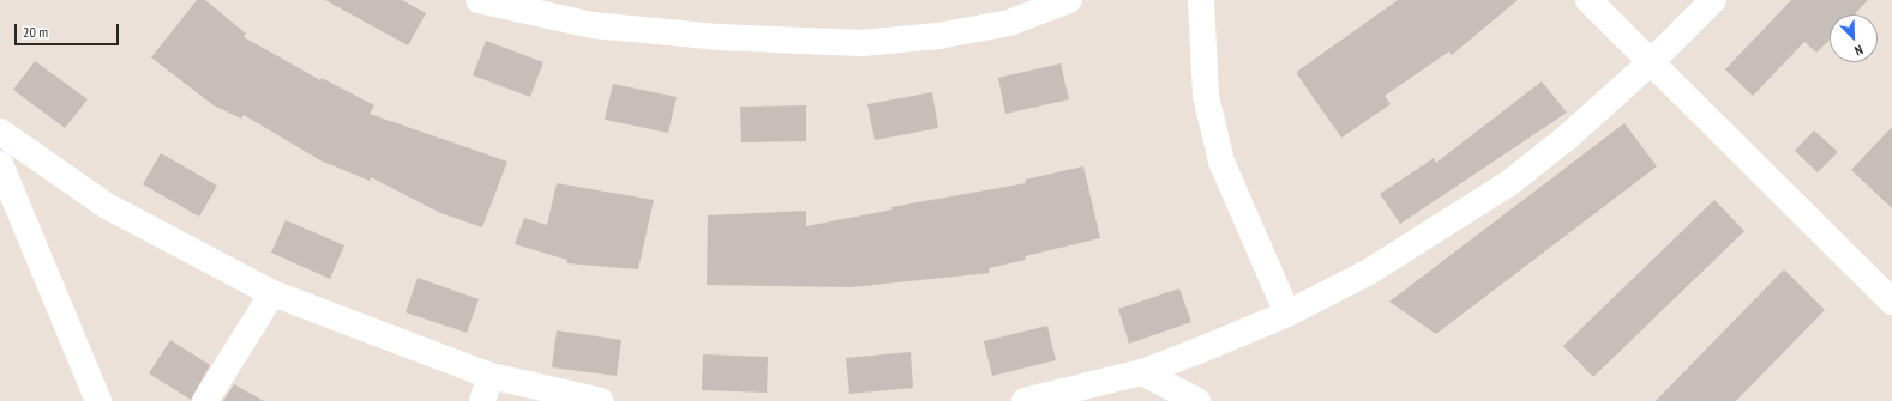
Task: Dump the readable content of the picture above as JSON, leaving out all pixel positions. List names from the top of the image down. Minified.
{"scale_bar":"20 m","north":"bottom right"}
